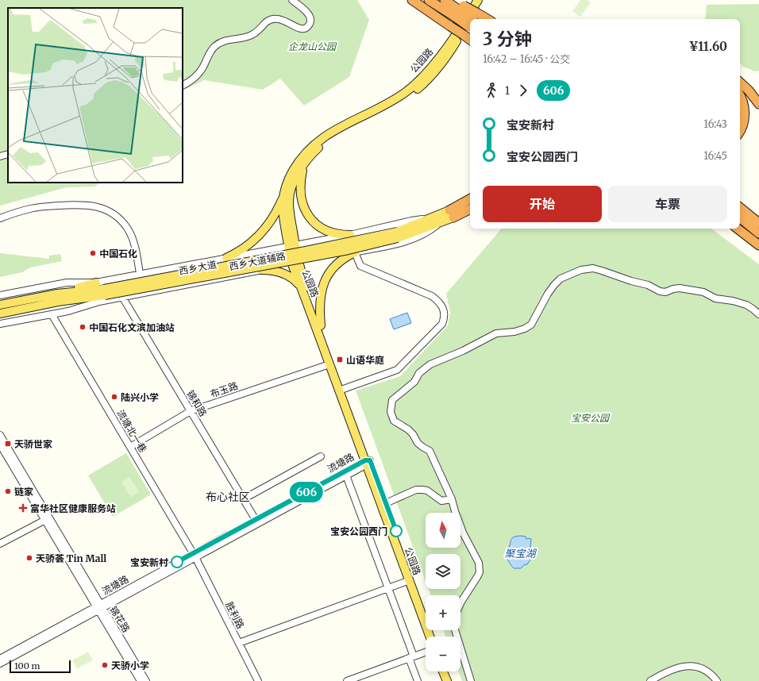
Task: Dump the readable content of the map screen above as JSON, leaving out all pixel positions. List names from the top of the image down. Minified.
{"streets":{"main road":["公园路","西乡大道"],"street":["西乡大道辅路","布玉路","锦和路","流塘北一巷","流塘路","胜利路","锦花路"]},"crossings":[["公园路","西乡大道辅路"],["公园路","布玉路"],["公园路","流塘路"],["西乡大道辅路","西乡大道"],["西乡大道辅路","锦和路"],["西乡大道辅路","流塘北一巷"],["布玉路","锦和路"],["布玉路","流塘北一巷"],["锦和路","流塘路"],["流塘北一巷","流塘路"],["流塘北一巷","胜利路"],["流塘路","胜利路"],["流塘路","锦花路"]],"districts":["布心社区"],"water":["聚宝湖"],"parks":["企龙山公园","宝安公园"],"places":{"other":["中国石化","中国石化文滨加油站","陆兴小学","链家","宝安公园西门","天骄荟 Tin Mall","宝安新村","天骄小学"],"transit":["山语华庭","天骄世家"],"health":["富华社区健康服务站"]},"lines":["bus line 606"],"scale_bar":"100 m","north":"top","page":{"on_map":"606","heading":["3 分钟","16:42 – 16:45 · 公交","¥11.60"],"legs":["1","606"],"list":[{"name":"宝安新村","value":"16:43"},{"name":"宝安公园西门","value":"16:45"}],"buttons":["开始","车票"],"map_buttons":["+","−"],"scale":"100 m"}}
